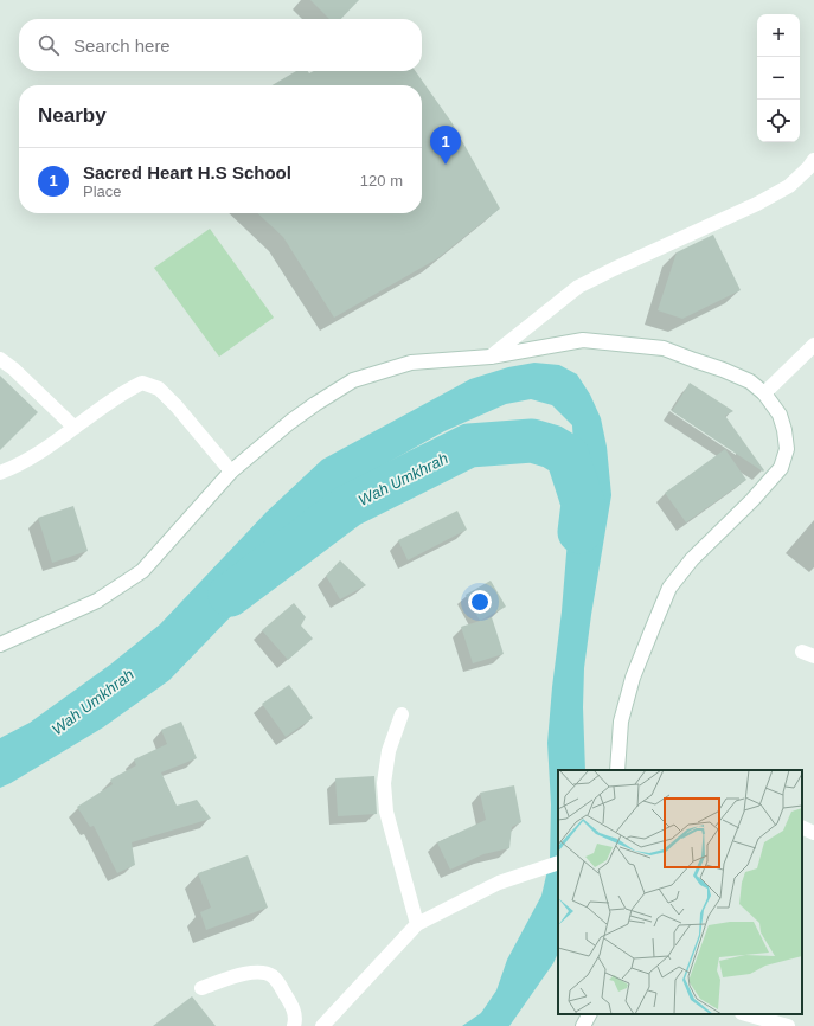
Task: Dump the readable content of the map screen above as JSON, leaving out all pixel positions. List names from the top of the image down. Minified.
{"water":["Wah Umkhrah"],"page":{"map_buttons":["+","−"],"search":"Search here","heading":"Nearby","pins":"1","list":[{"mark":"1","name":"Sacred Heart H.S School","note":"Place","value":"120 m"}]}}
